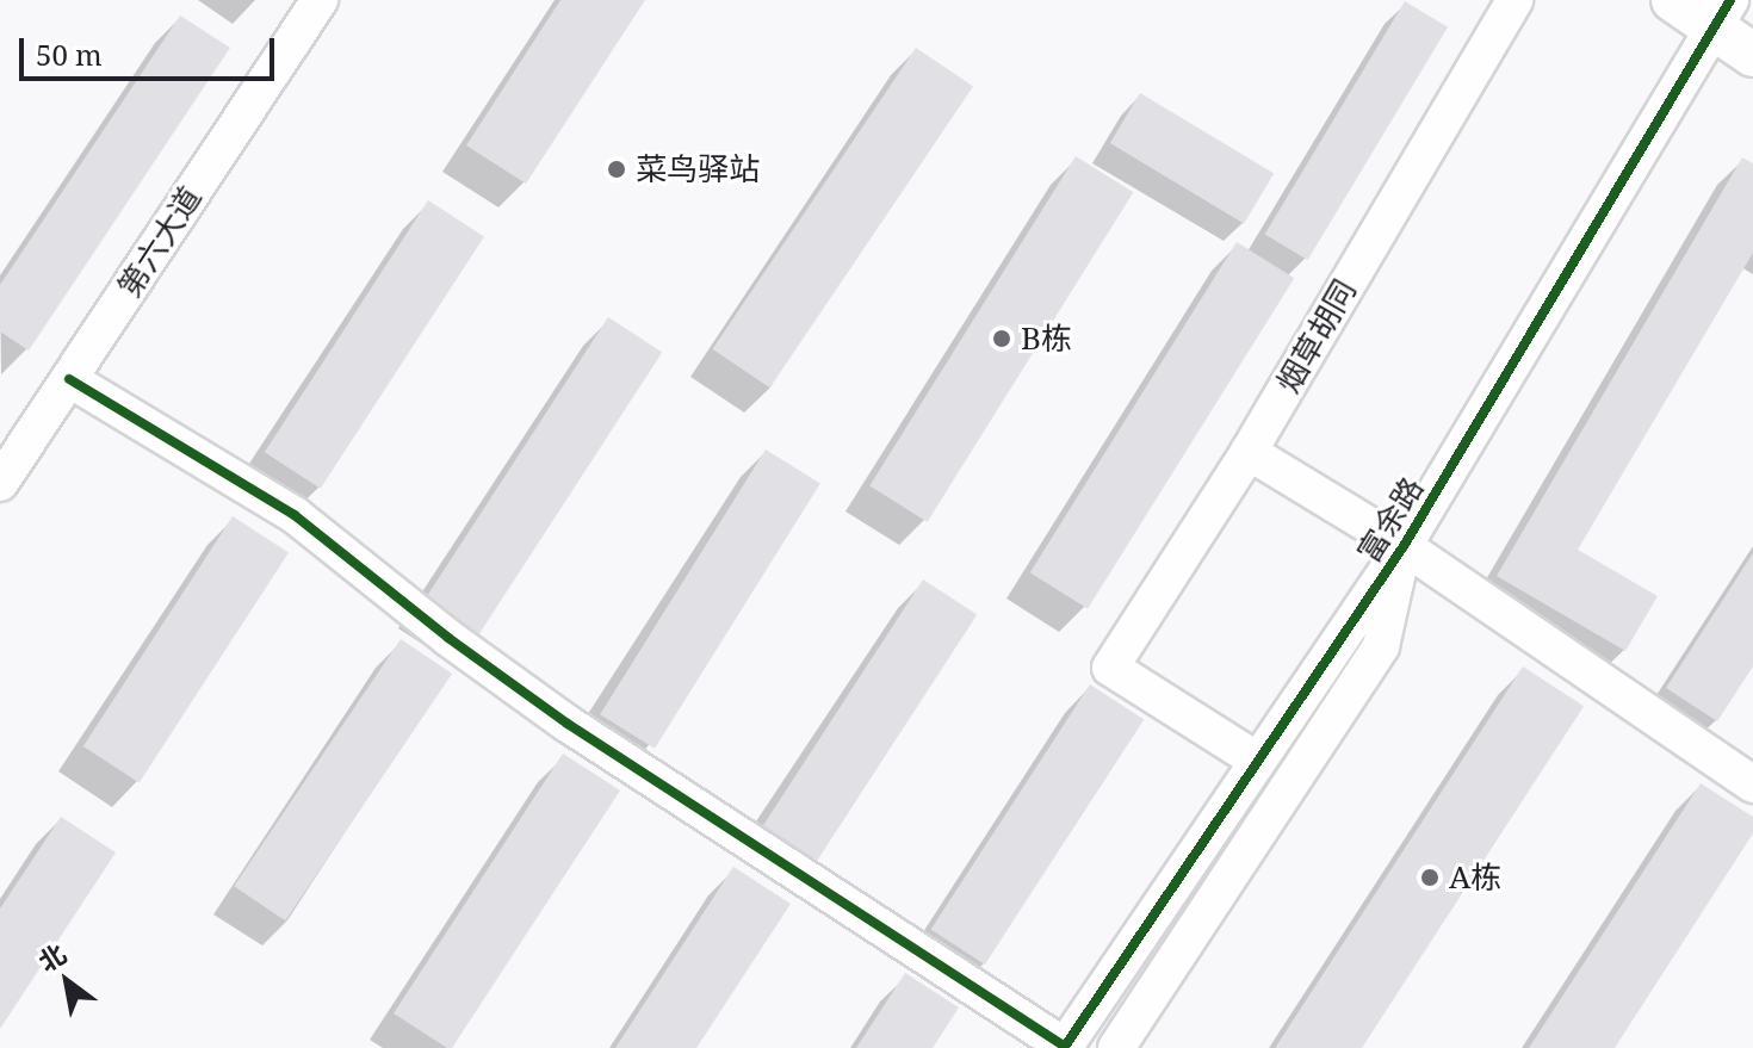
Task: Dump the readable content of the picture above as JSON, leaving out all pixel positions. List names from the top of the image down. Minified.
{"streets":{"street":["第六大道","烟草胡同","富余路"]},"crossings":[["烟草胡同","富余路"]],"places":["菜鸟驿站","B栋","A栋"],"scale_bar":"50 m","north":"top left"}
